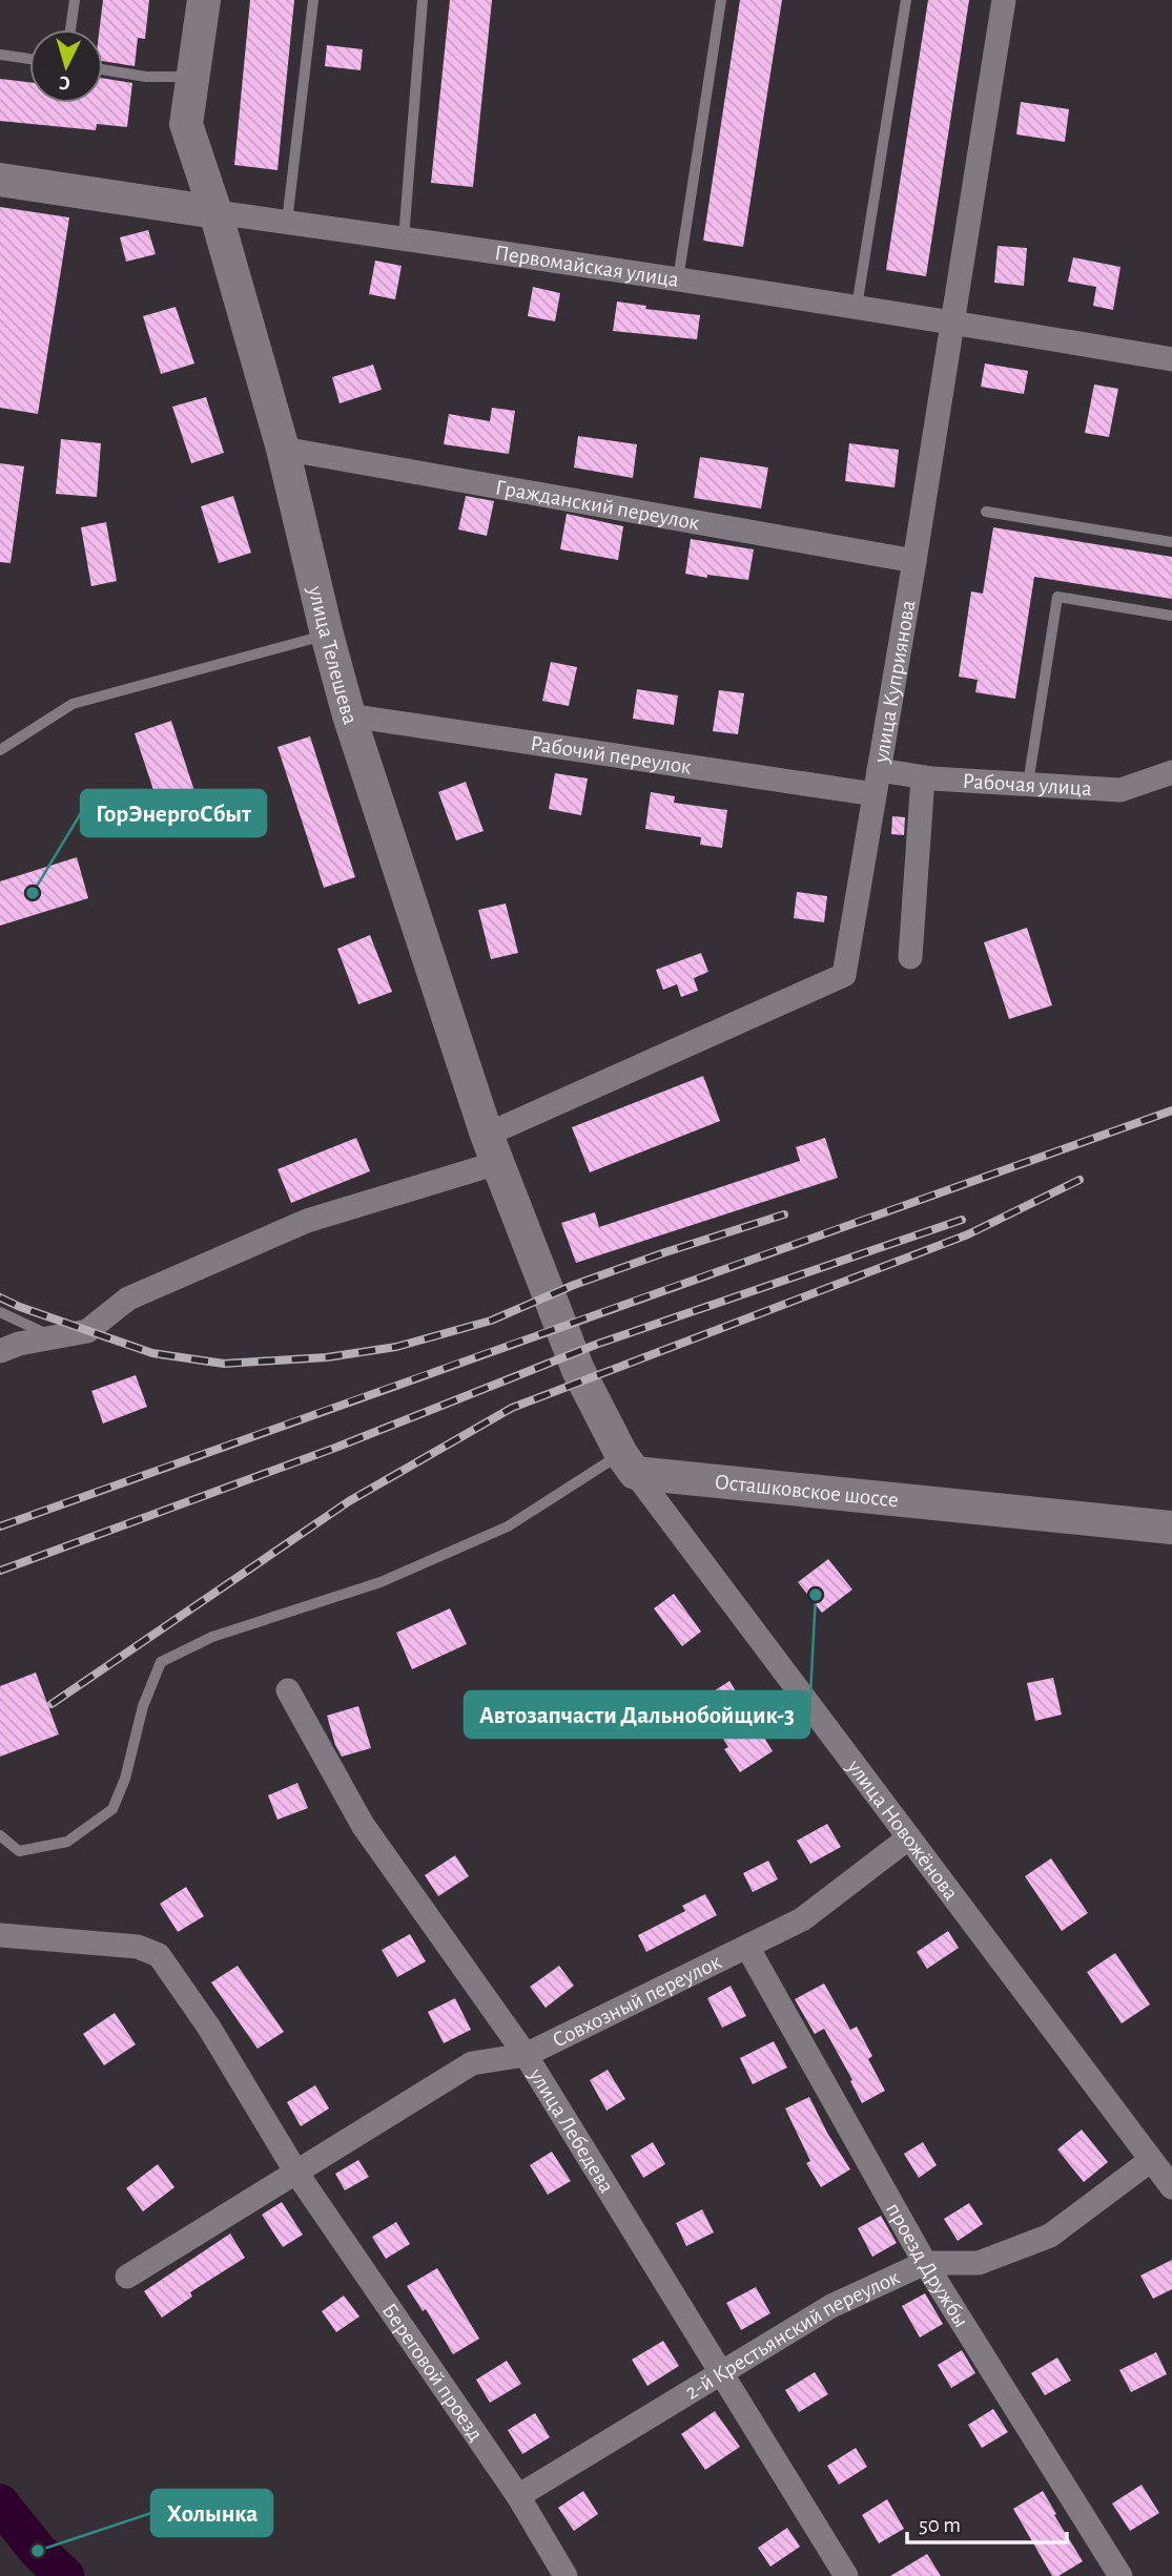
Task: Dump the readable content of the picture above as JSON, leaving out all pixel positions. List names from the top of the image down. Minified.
{"streets":{"street":["Первомайская улица","Гражданский переулок","улица Телешева","улица Куприянова","Рабочий переулок","Рабочая улица","Осташковское шоссе","улица Новожёнова","Совхозный переулок","улица Лебедева","проезд Дружбы","2-й Крестьянский переулок","Береговой проезд"]},"crossings":[["Первомайская улица","улица Телешева"],["Первомайская улица","улица Куприянова"],["Гражданский переулок","улица Телешева"],["Гражданский переулок","улица Куприянова"],["улица Телешева","улица Куприянова"],["улица Телешева","Рабочий переулок"],["улица Телешева","Осташковское шоссе"],["улица Телешева","улица Новожёнова"],["улица Куприянова","Рабочий переулок"],["улица Куприянова","Рабочая улица"],["Осташковское шоссе","улица Новожёнова"],["улица Новожёнова","Совхозный переулок"],["улица Новожёнова","2-й Крестьянский переулок"],["Совхозный переулок","улица Лебедева"],["Совхозный переулок","проезд Дружбы"],["Совхозный переулок","Береговой проезд"],["улица Лебедева","2-й Крестьянский переулок"],["проезд Дружбы","2-й Крестьянский переулок"],["2-й Крестьянский переулок","Береговой проезд"]],"places":["ГорЭнергоСбыт","Автозапчасти Дальнобойщик-3","Холынка"],"scale_bar":"50 m","north":"bottom"}
